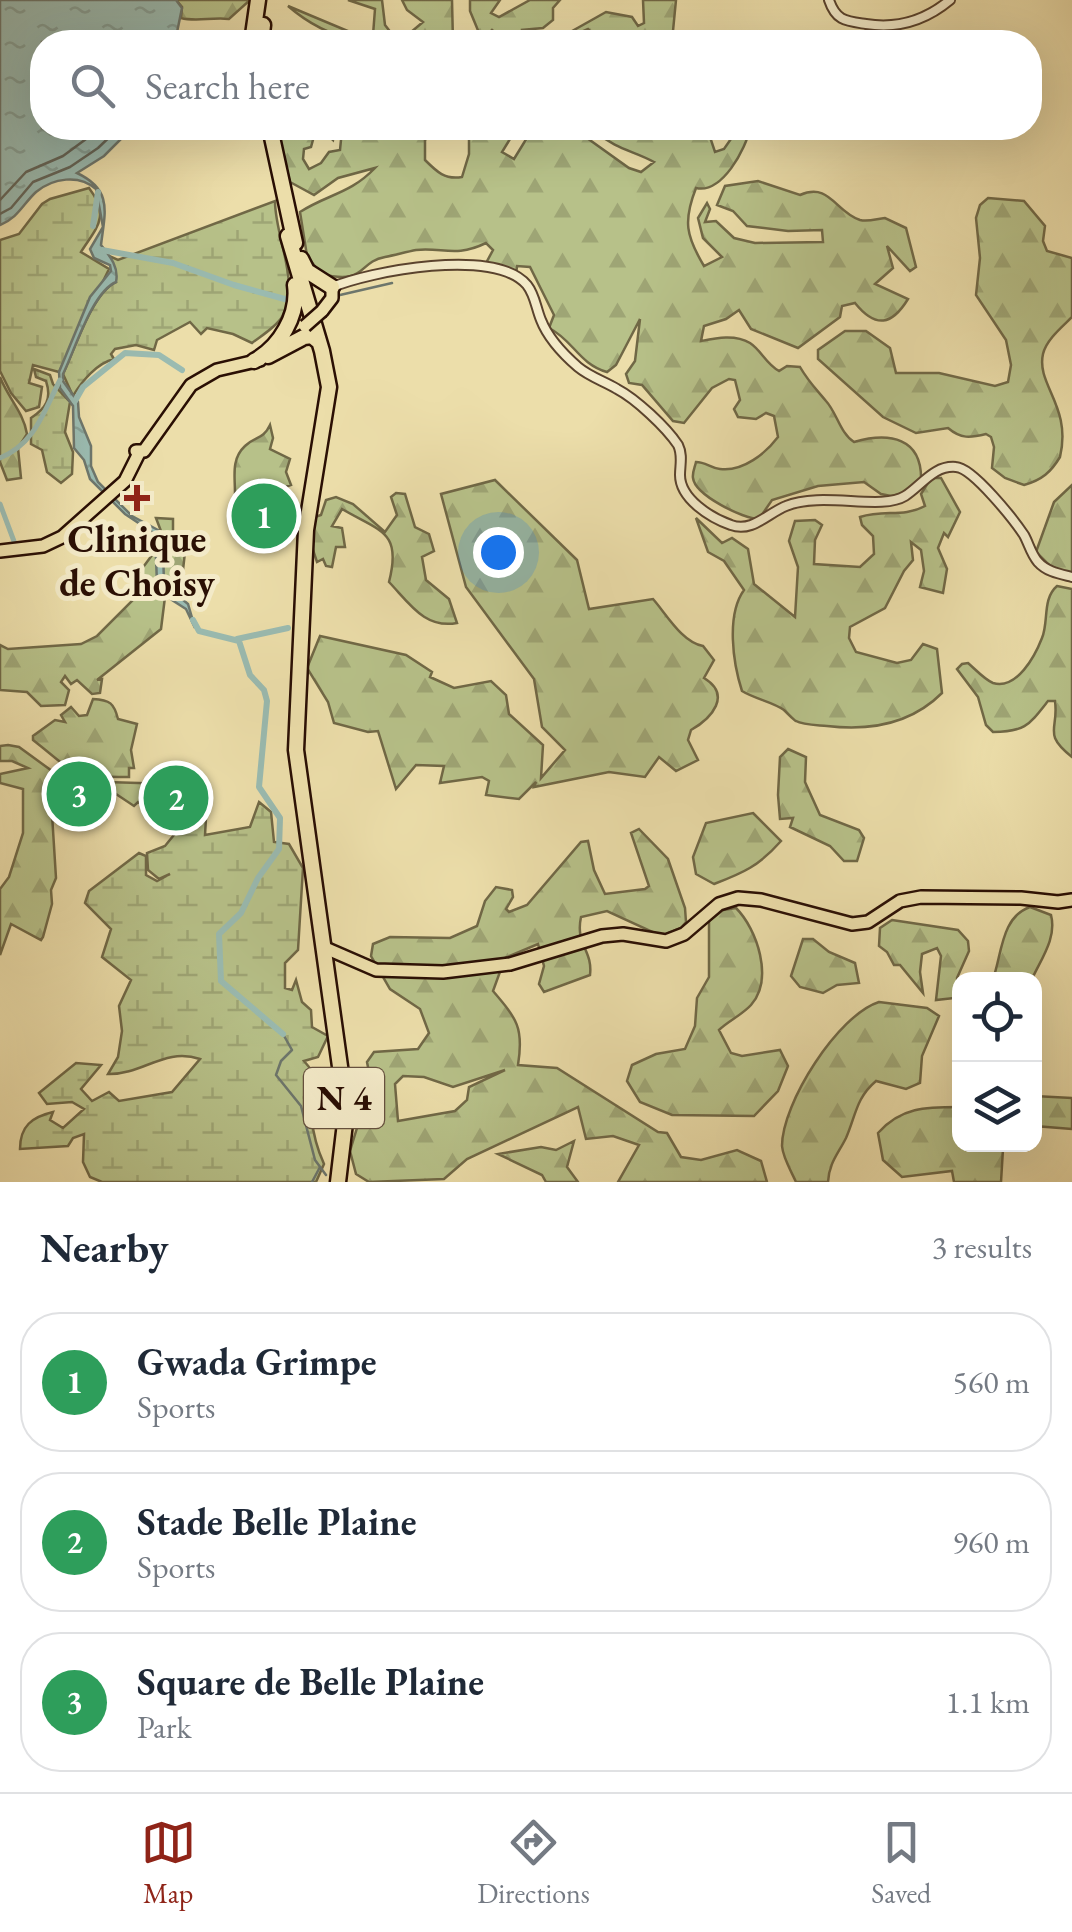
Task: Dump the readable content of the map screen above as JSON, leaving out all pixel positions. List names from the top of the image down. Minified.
{"streets":{"highway":["N 4"]},"places":{"health":["Clinique de Choisy"]},"page":{"search":"Search here","pins":["1","3","2"],"heading":["Nearby","3 results"],"list":[{"mark":"1","name":"Gwada Grimpe","note":"Sports","value":"560 m"},{"mark":"2","name":"Stade Belle Plaine","note":"Sports","value":"960 m"},{"mark":"3","name":"Square de Belle Plaine","note":"Park","value":"1.1 km"}],"nav":["Map","Directions","Saved"]}}
